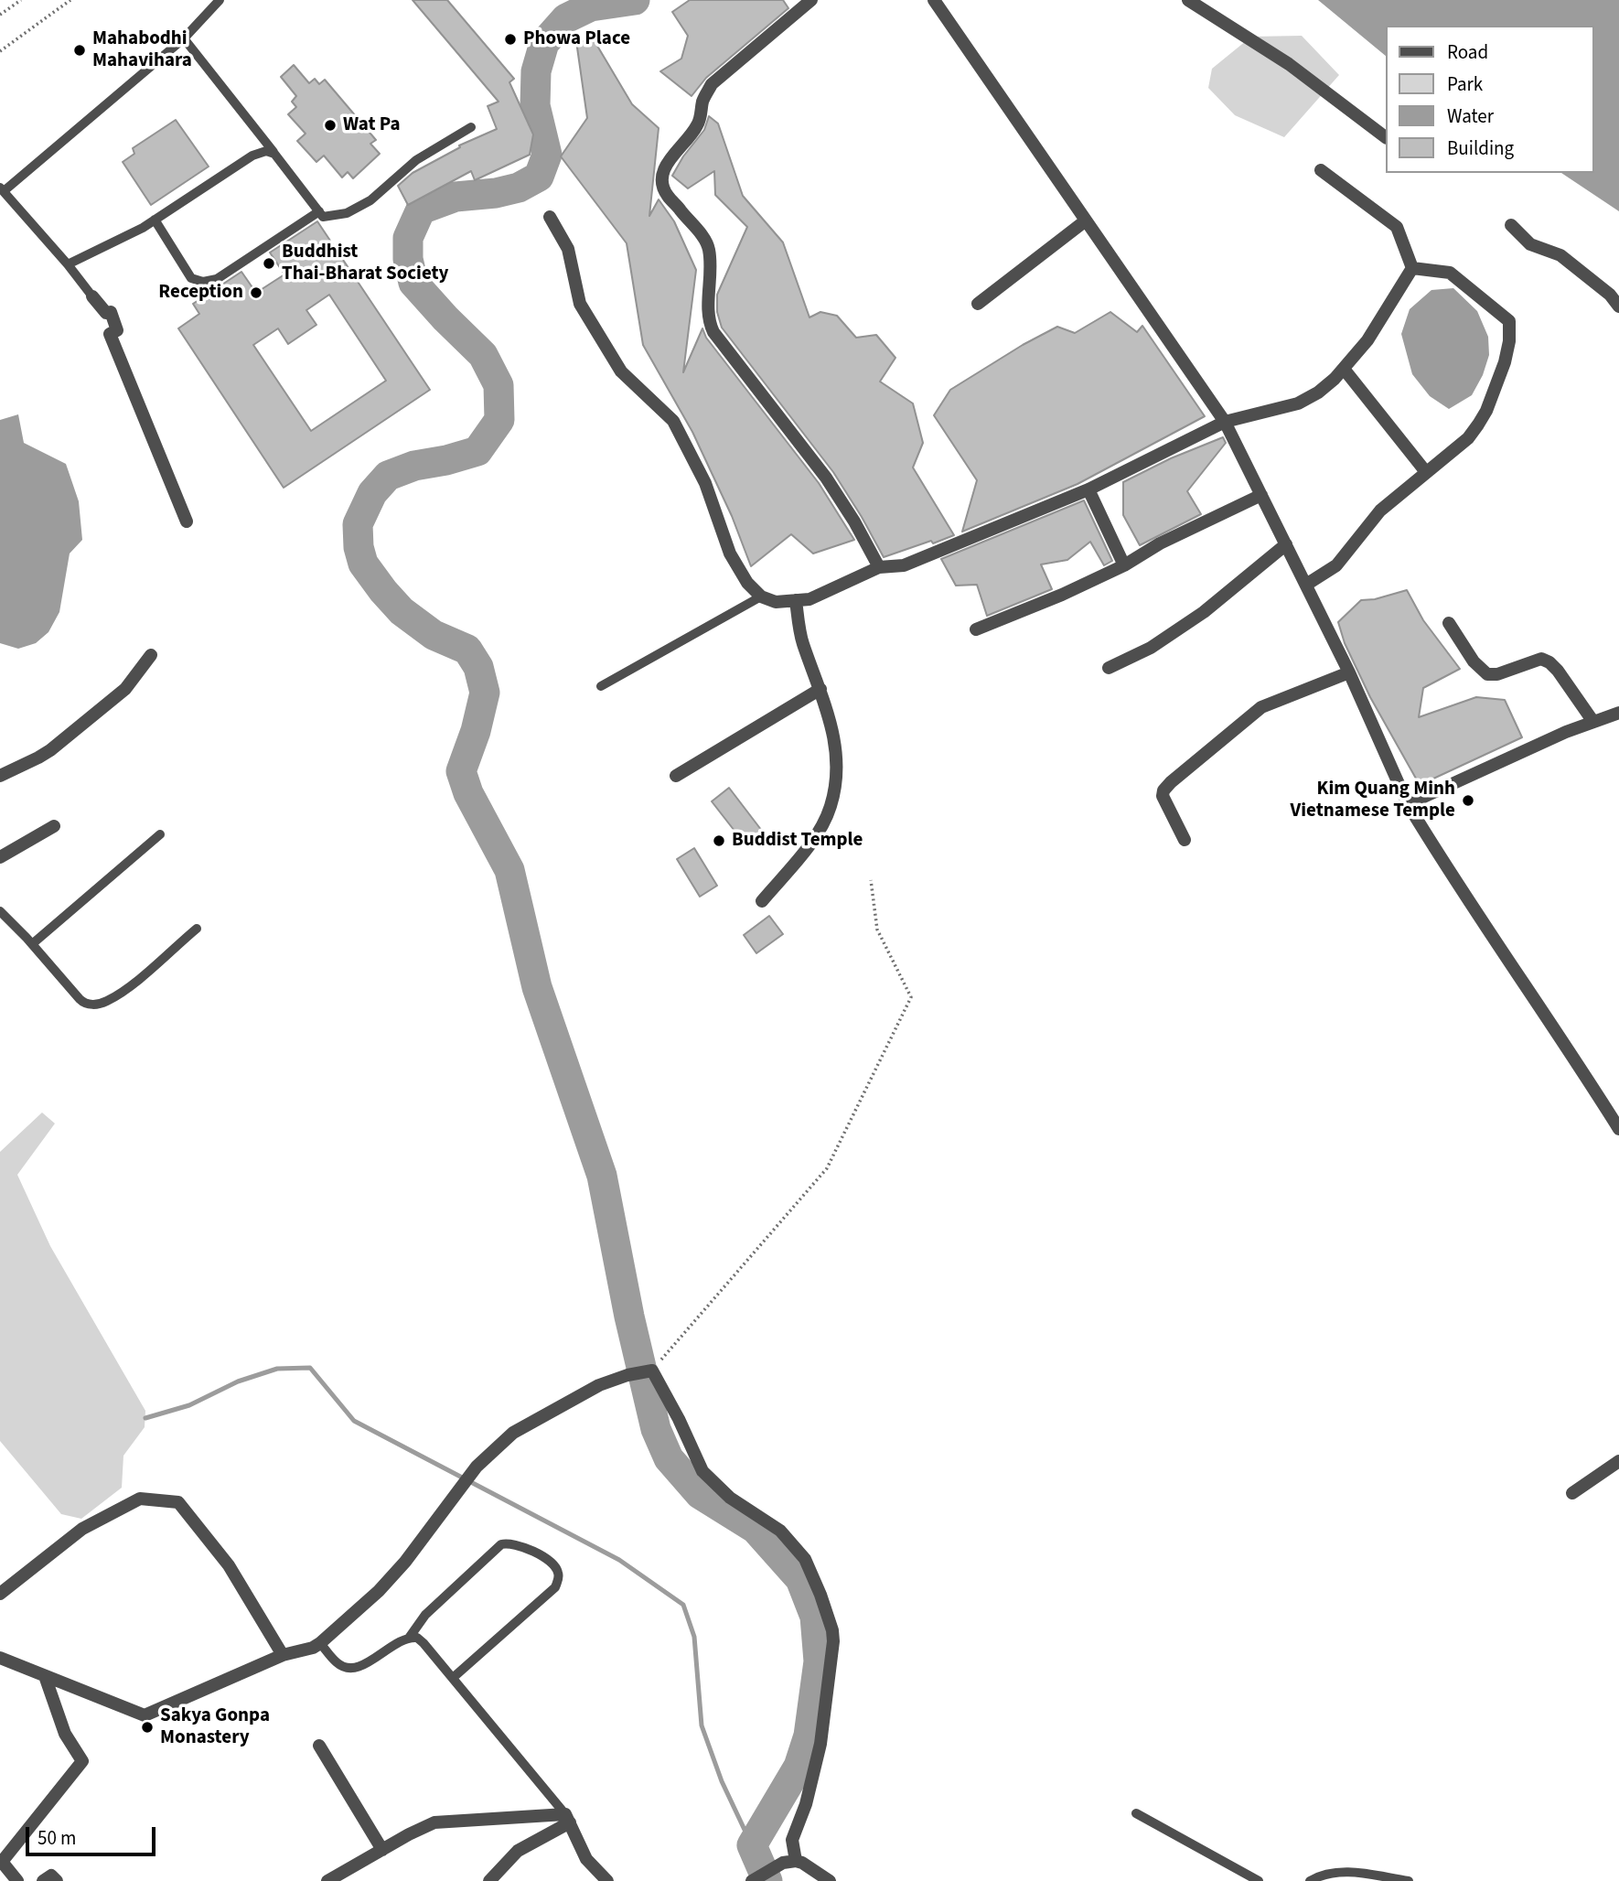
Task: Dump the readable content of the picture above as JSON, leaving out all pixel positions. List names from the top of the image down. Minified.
{"places":["Phowa Place","Mahabodhi Mahavihara","Wat Pa","Buddhist Thai-Bharat Society","Reception","Kim Quang Minh Vietnamese Temple","Buddist Temple","Sakya Gonpa Monastery"],"legend":["Road","Park","Water","Building"],"scale_bar":"50 m"}
